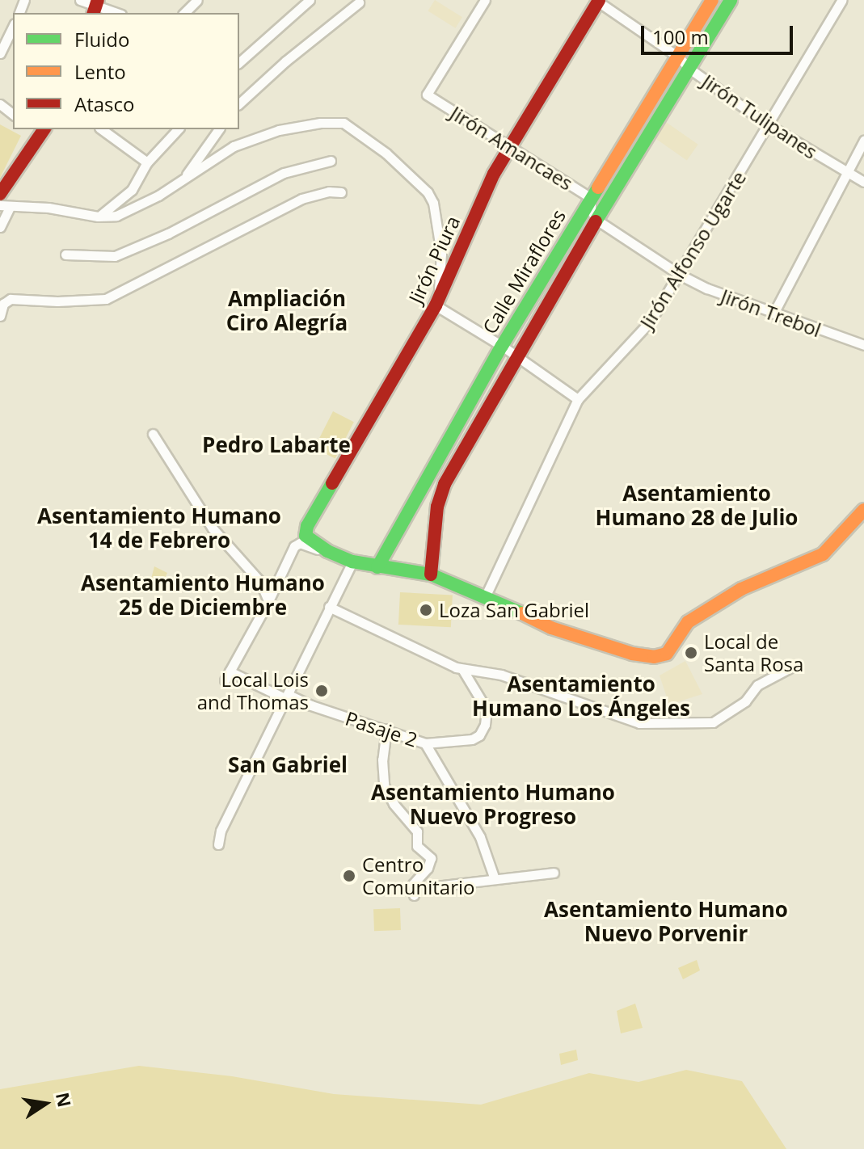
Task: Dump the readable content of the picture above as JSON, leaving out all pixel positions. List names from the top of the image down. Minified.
{"streets":{"street":["Jirón Tulipanes","Jirón Amancaes","Jirón Alfonso Ugarte","Jirón Piura","Calle Miraflores","Jirón Trebol","Pasaje 2"]},"crossings":[["Jirón Tulipanes","Jirón Alfonso Ugarte"],["Jirón Tulipanes","Jirón Piura"],["Jirón Tulipanes","Calle Miraflores"],["Jirón Amancaes","Jirón Piura"],["Jirón Amancaes","Calle Miraflores"],["Jirón Alfonso Ugarte","Jirón Trebol"]],"districts":["Ampliación Ciro Alegría","Pedro Labarte","Asentamiento Humano 28 de Julio","Asentamiento Humano 14 de Febrero","Asentamiento Humano 25 de Diciembre","Asentamiento Humano Los Ángeles","San Gabriel","Asentamiento Humano Nuevo Progreso","Asentamiento Humano Nuevo Porvenir"],"places":["Loza San Gabriel","Local de Santa Rosa","Local Lois and Thomas","Centro Comunitario"],"legend":["Fluido","Lento","Atasco"],"scale_bar":"100 m","north":"right"}
